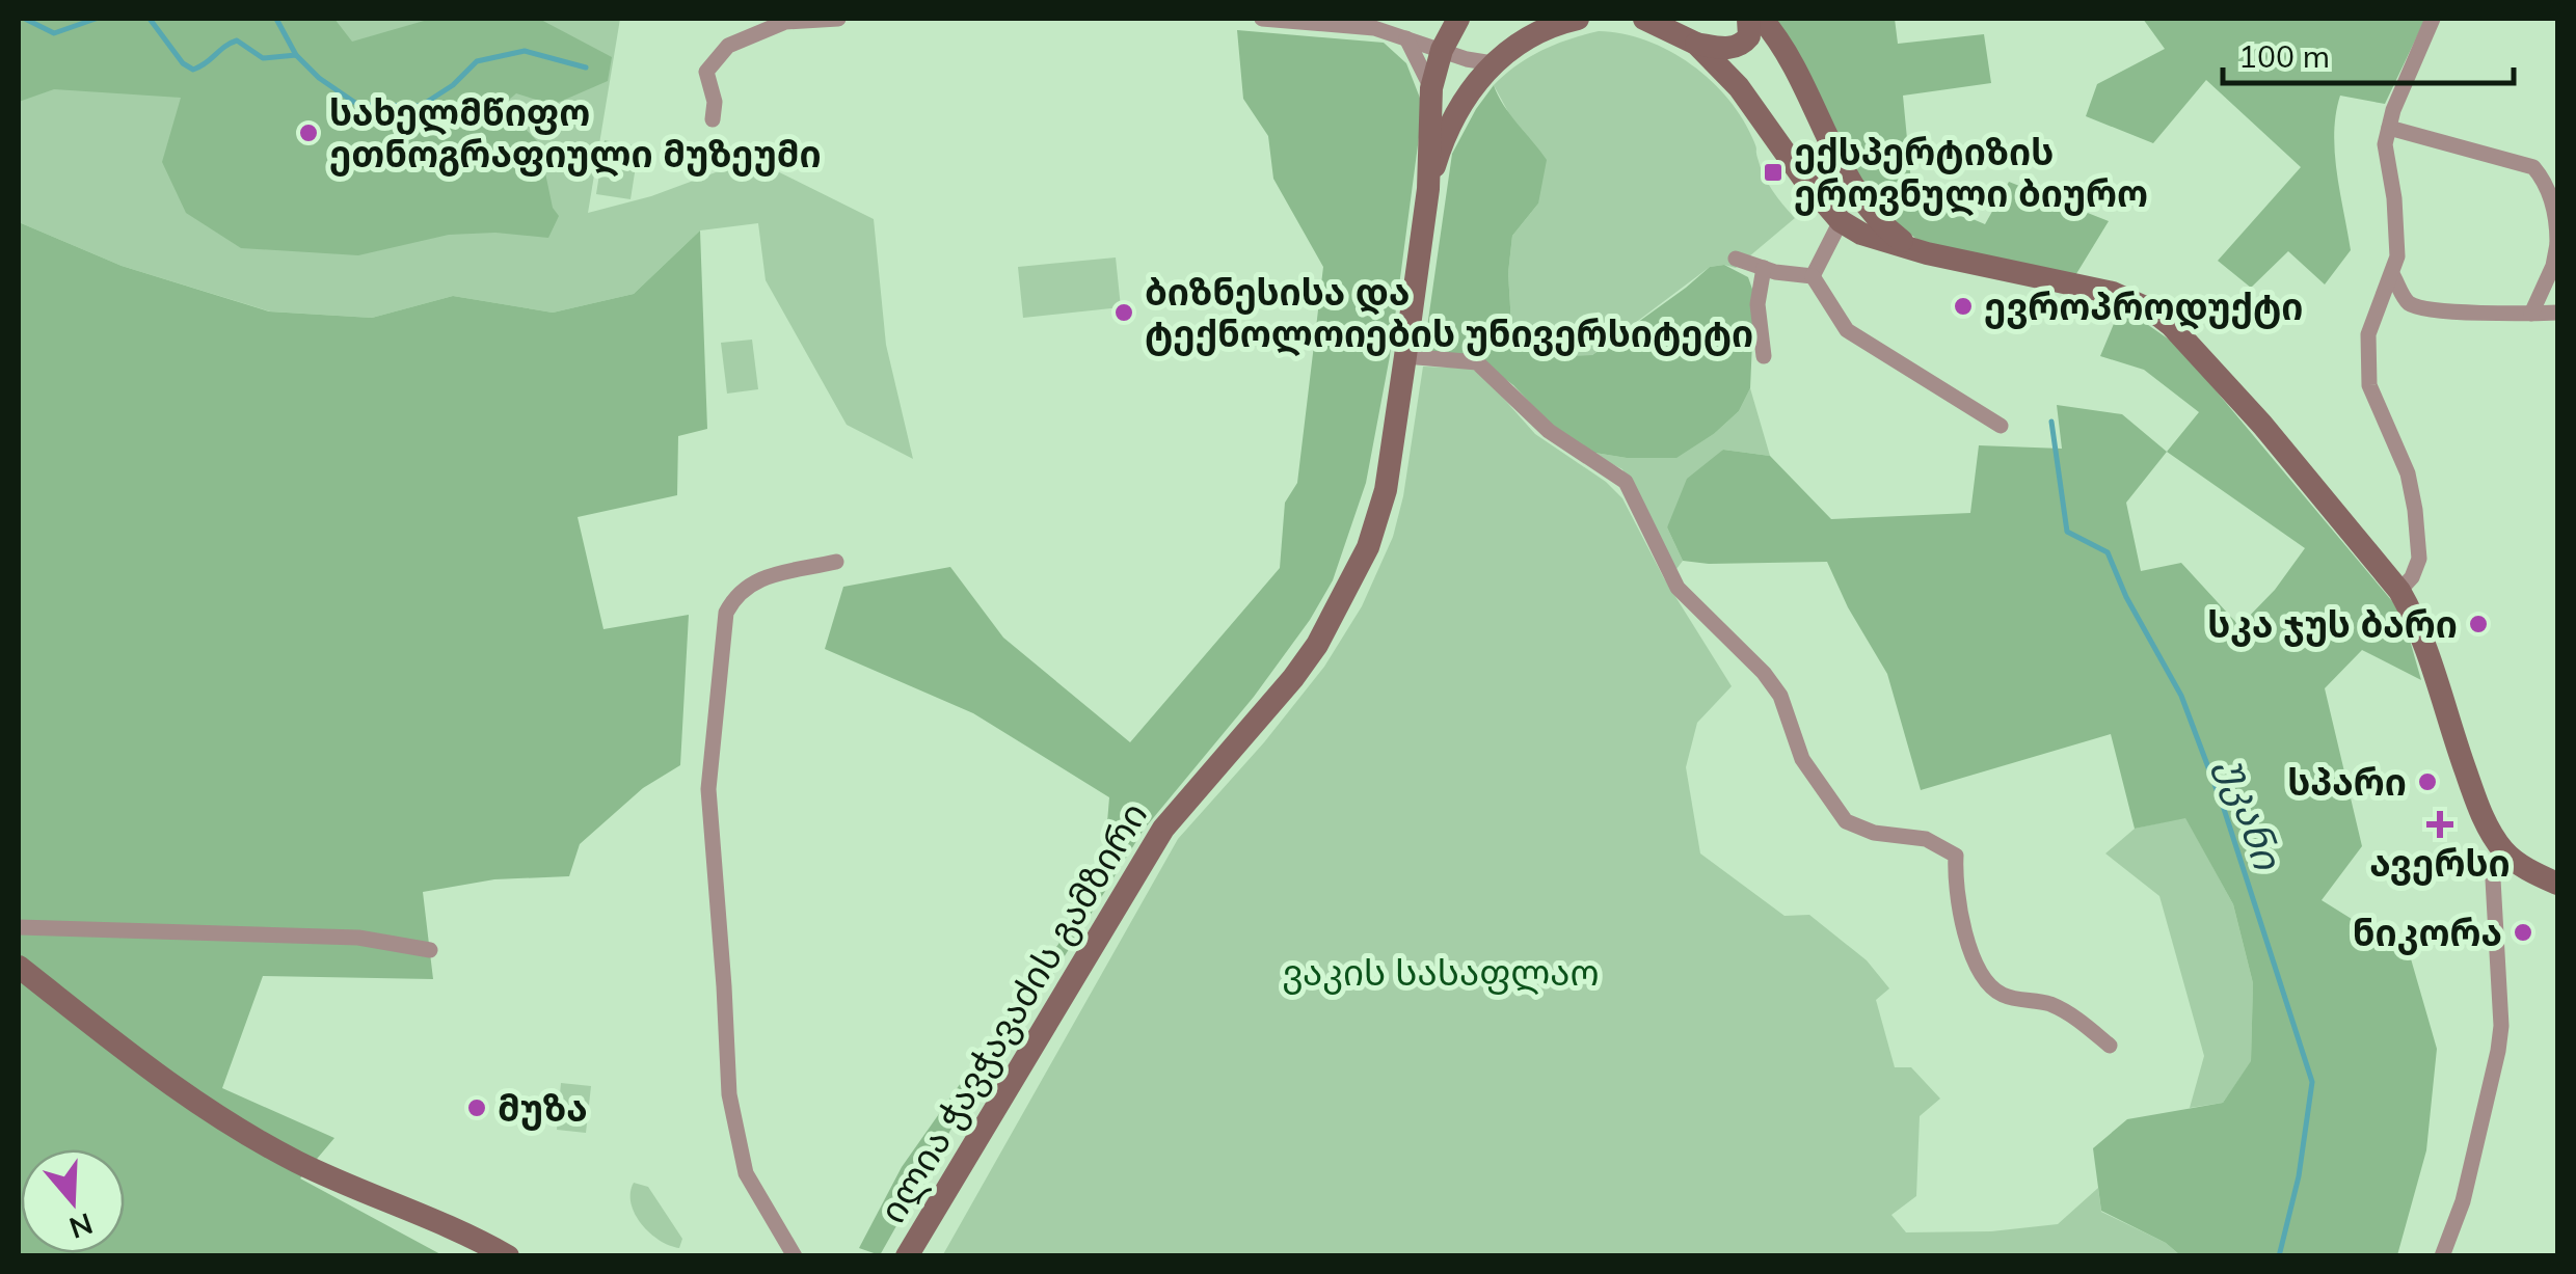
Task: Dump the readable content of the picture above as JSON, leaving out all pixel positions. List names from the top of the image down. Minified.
{"streets":{"main road":["ილია ჭავჭავაძის გამზირი"]},"water":["უკანი"],"parks":["ვაკის სასაფლაო"],"places":{"other":["სახელმწიფო ეთნოგრაფიული მუზეუმი","ევროპროდუქტი","ბიზნესისა და ტექნოლოიების უნივერსიტეტი","სკა ჯუს ბარი","სპარი","ნიკორა","მუზა"],"transit":["ექსპერტიზის ეროვნული ბიურო"],"health":["ავერსი"]},"scale_bar":"100 m","north":"bottom"}
